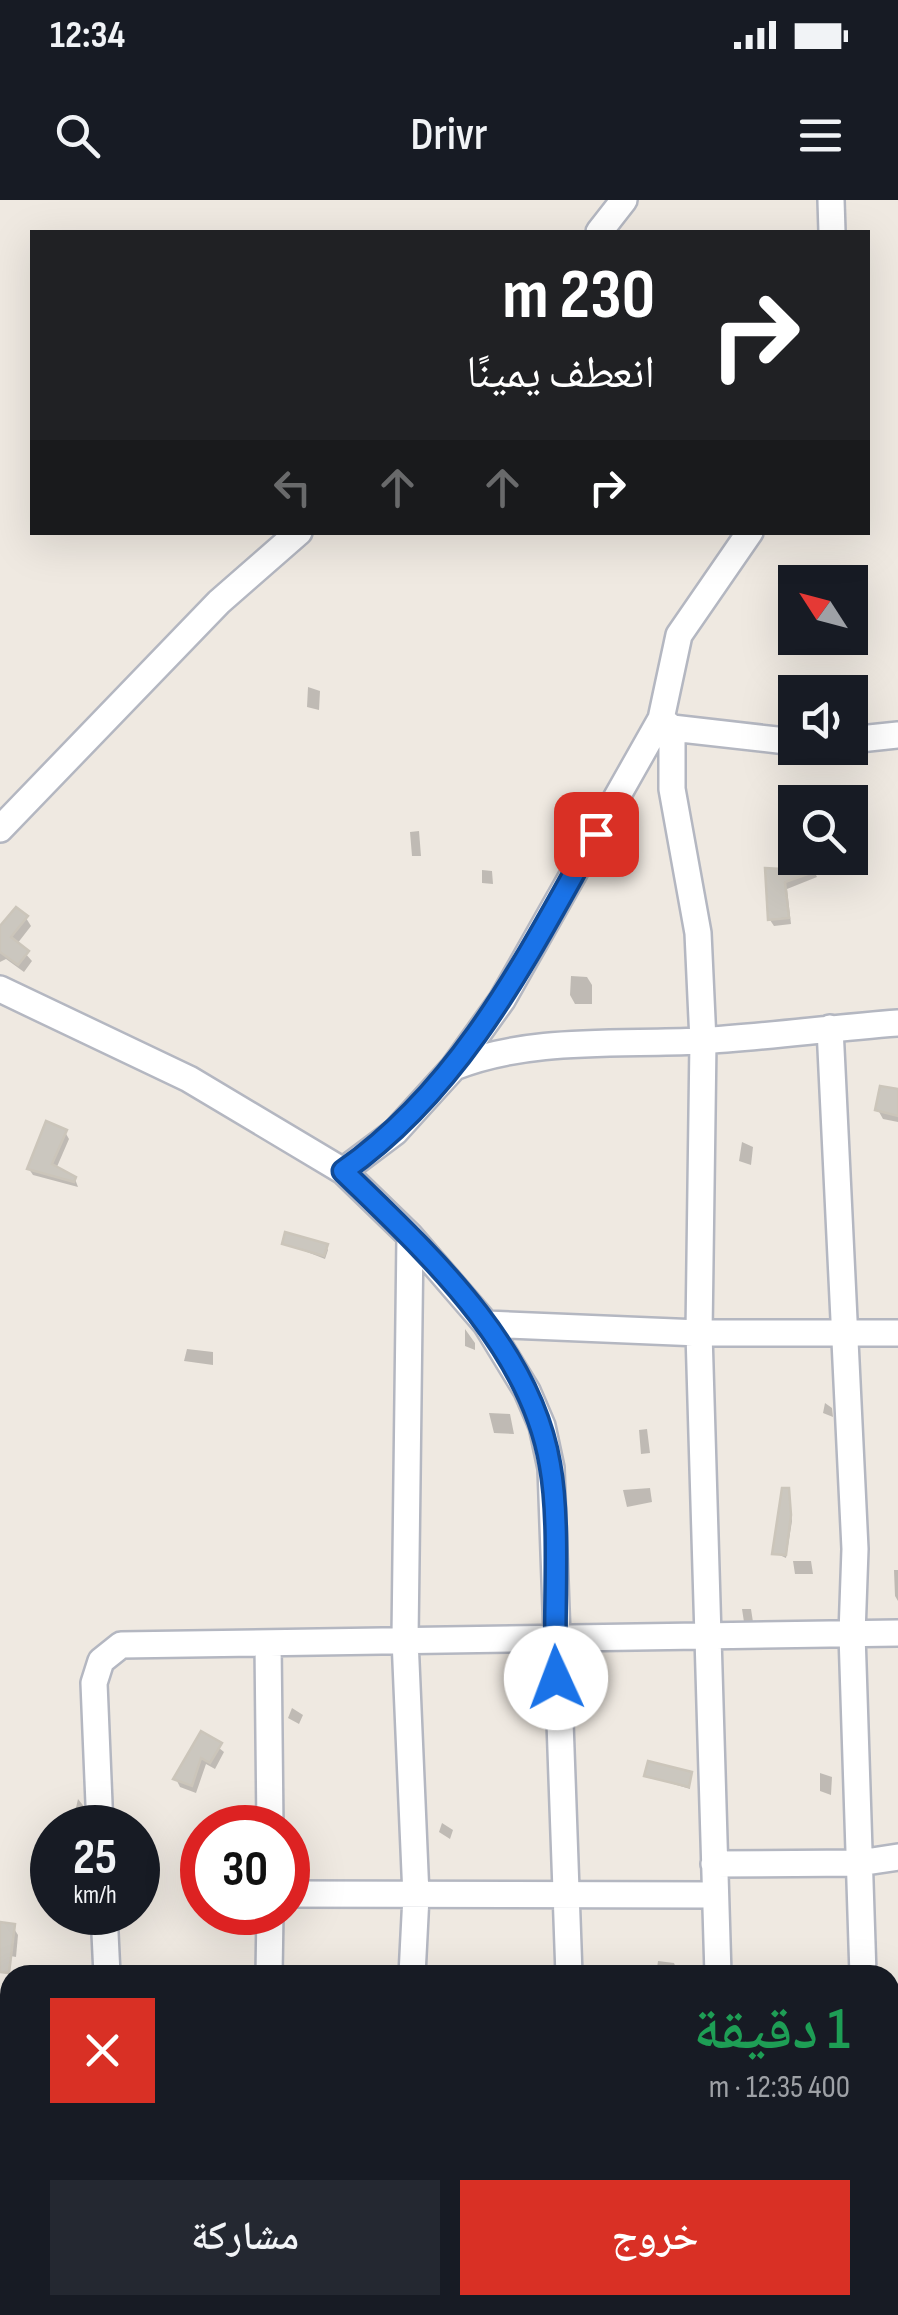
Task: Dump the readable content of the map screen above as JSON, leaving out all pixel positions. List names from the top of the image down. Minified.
{"north":"top left","page":{"status":"12:34","header":"Drivr","turn":["230 m","انعطف يمينًا"],"speed":"25 km/h","limit":"30","heading":["1 دقيقة","400 m · 12:35"],"buttons":["خروج","مشاركة"]}}
